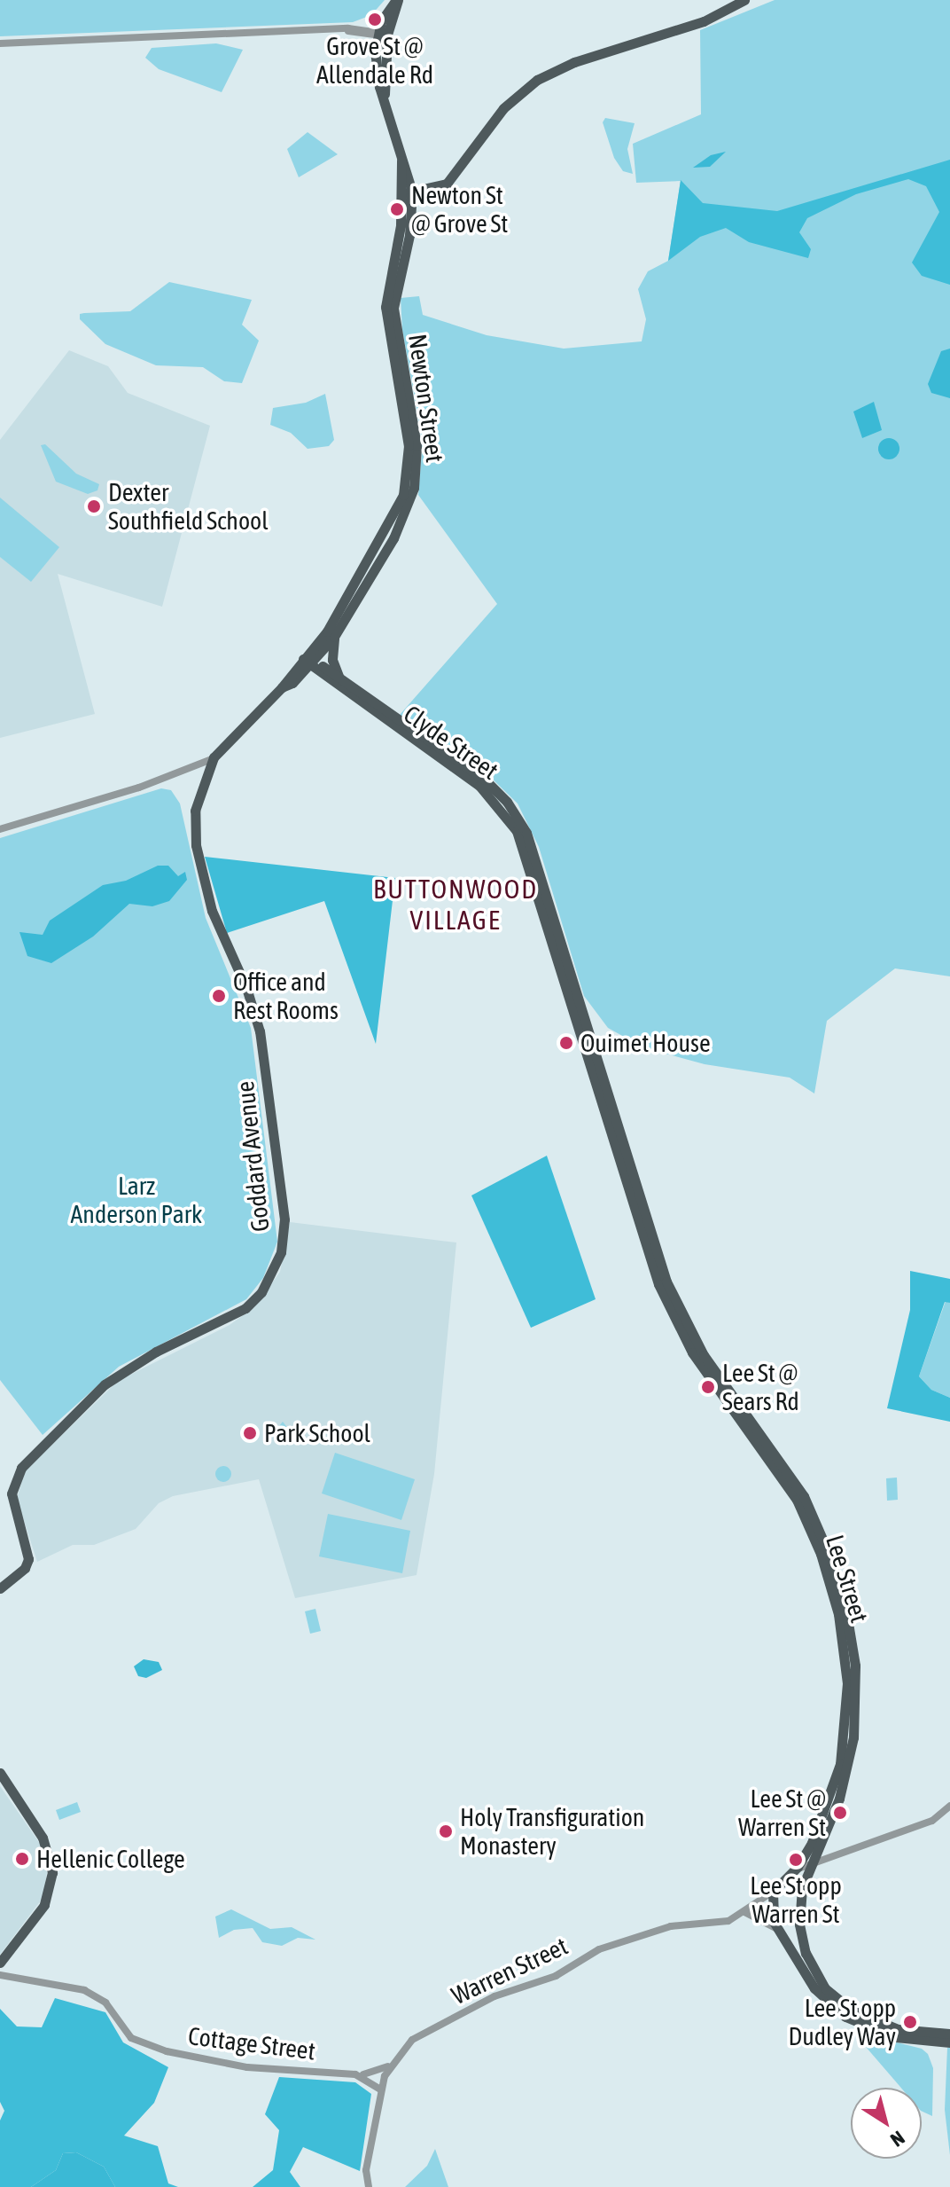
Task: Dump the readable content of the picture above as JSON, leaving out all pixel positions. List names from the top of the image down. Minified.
{"streets":{"main road":["Newton Street","Clyde Street","Goddard Avenue","Lee Street"],"street":["Warren Street","Cottage Street"]},"crossings":[["Newton Street","Clyde Street"],["Newton Street","Goddard Avenue"],["Clyde Street","Lee Street"],["Lee Street","Warren Street"],["Warren Street","Cottage Street"]],"districts":["BUTTONWOOD VILLAGE"],"parks":["Larz Anderson Park"],"places":["Grove St @ Allendale Rd","Newton St @ Grove St","Dexter Southfield School","Office and Rest Rooms","Ouimet House","Lee St @ Sears Rd","Park School","Lee St @ Warren St","Holy Transfiguration Monastery","Hellenic College","Lee St opp Warren St","Lee St opp Dudley Way"],"north":"bottom right"}
